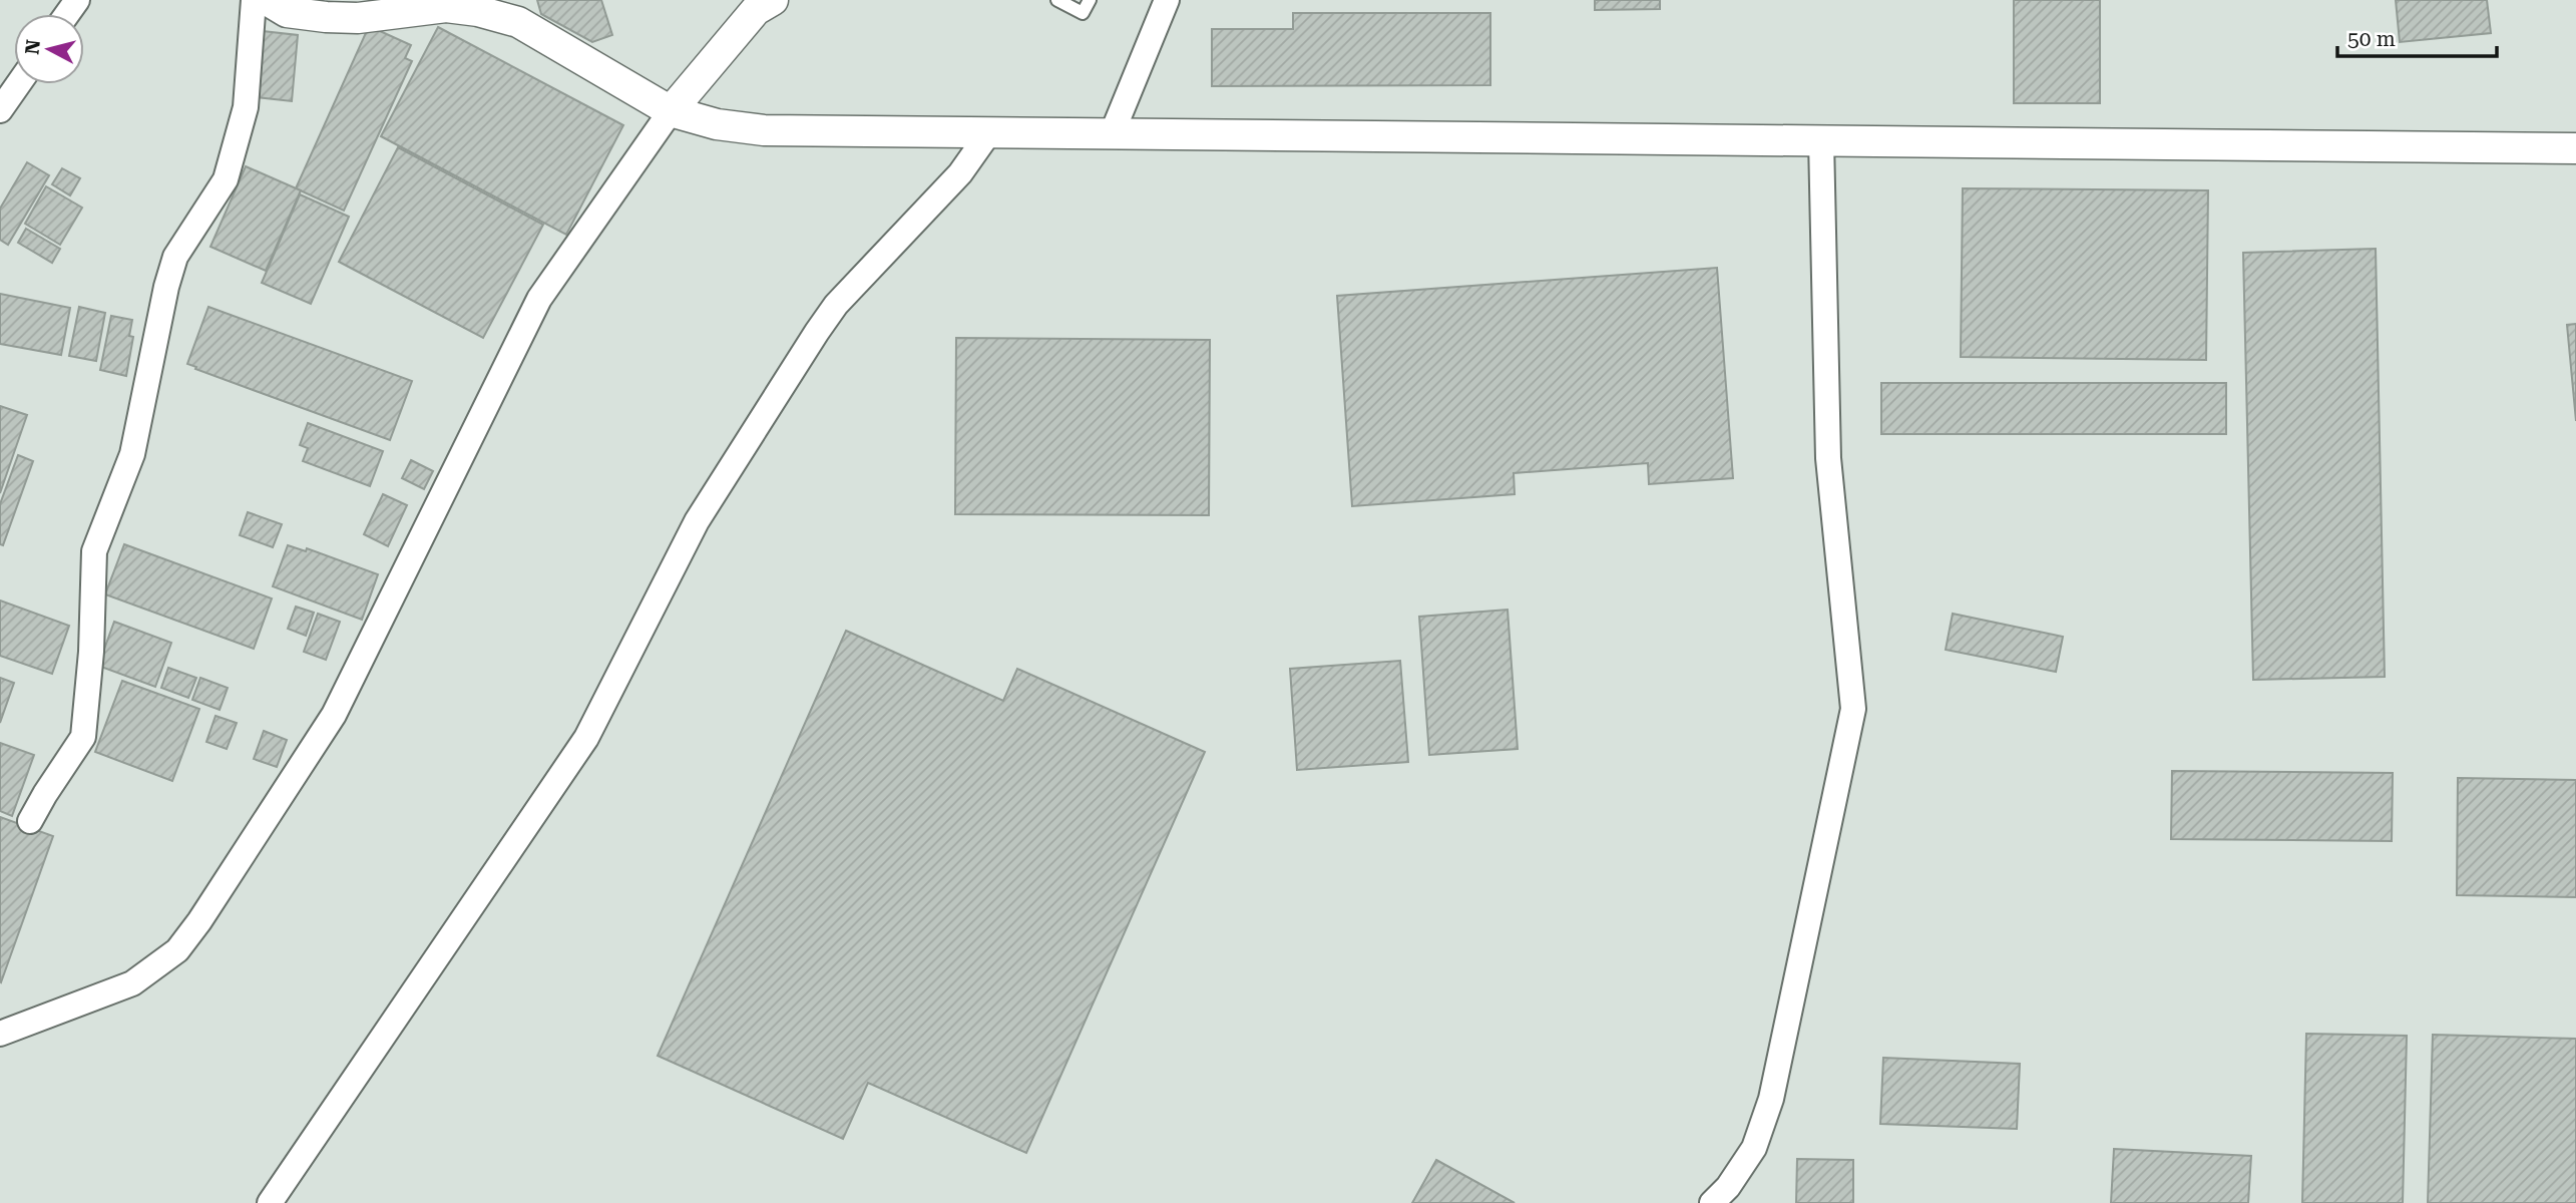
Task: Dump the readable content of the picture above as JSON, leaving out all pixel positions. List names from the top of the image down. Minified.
{"scale_bar":"50 m","north":"left"}
